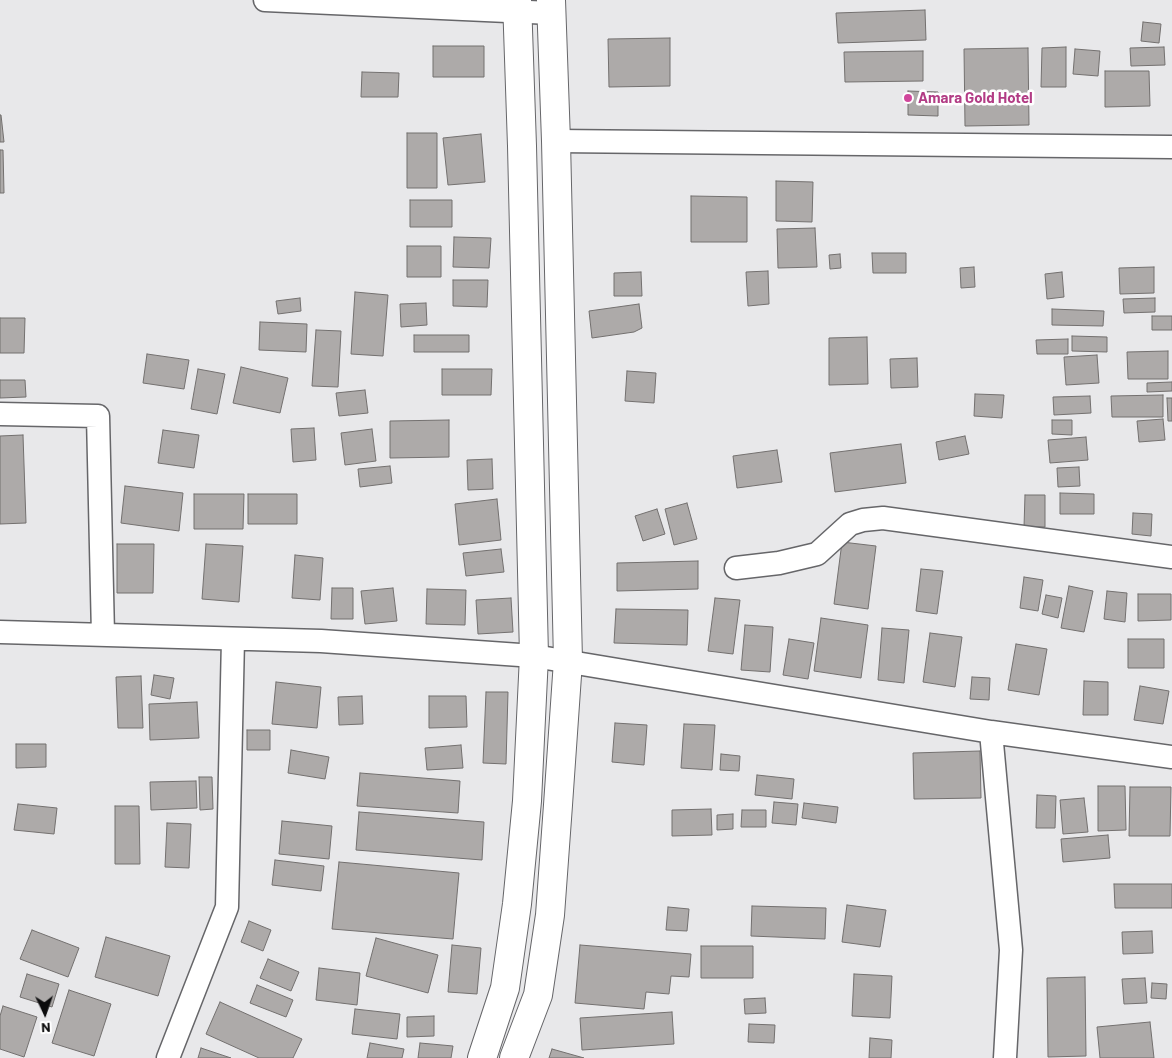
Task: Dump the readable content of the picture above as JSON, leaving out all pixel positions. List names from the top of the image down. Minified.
{"places":["Amara Gold Hotel"],"north":"bottom"}
